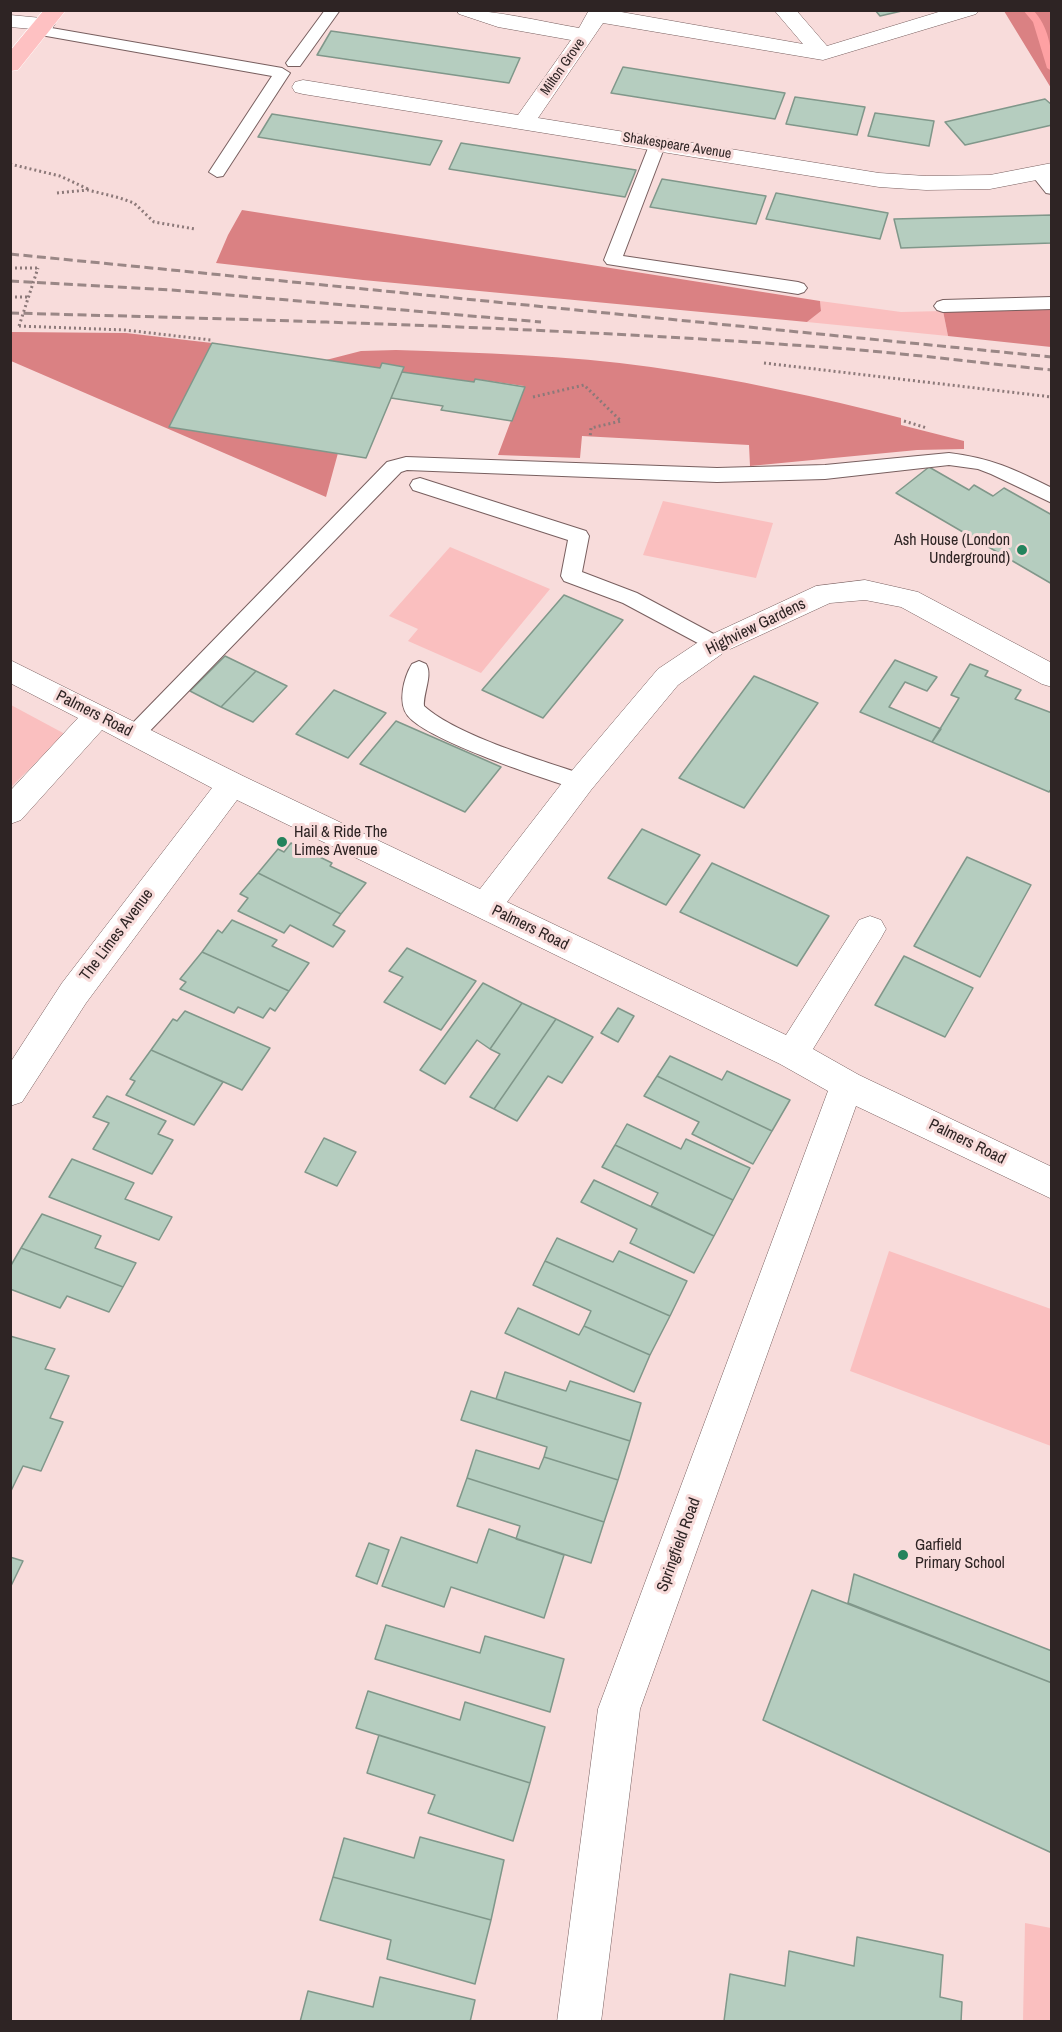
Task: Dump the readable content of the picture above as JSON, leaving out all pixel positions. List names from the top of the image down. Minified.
{"streets":{"street":["Milton Grove","Shakespeare Avenue","Highview Gardens","Palmers Road","The Limes Avenue","Springfield Road"]},"crossings":[["Milton Grove","Shakespeare Avenue"],["Highview Gardens","Palmers Road"],["Palmers Road","The Limes Avenue"],["Palmers Road","Springfield Road"]],"places":["Ash House (London Underground)","Hail & Ride The Limes Avenue","Garfield Primary School"]}
